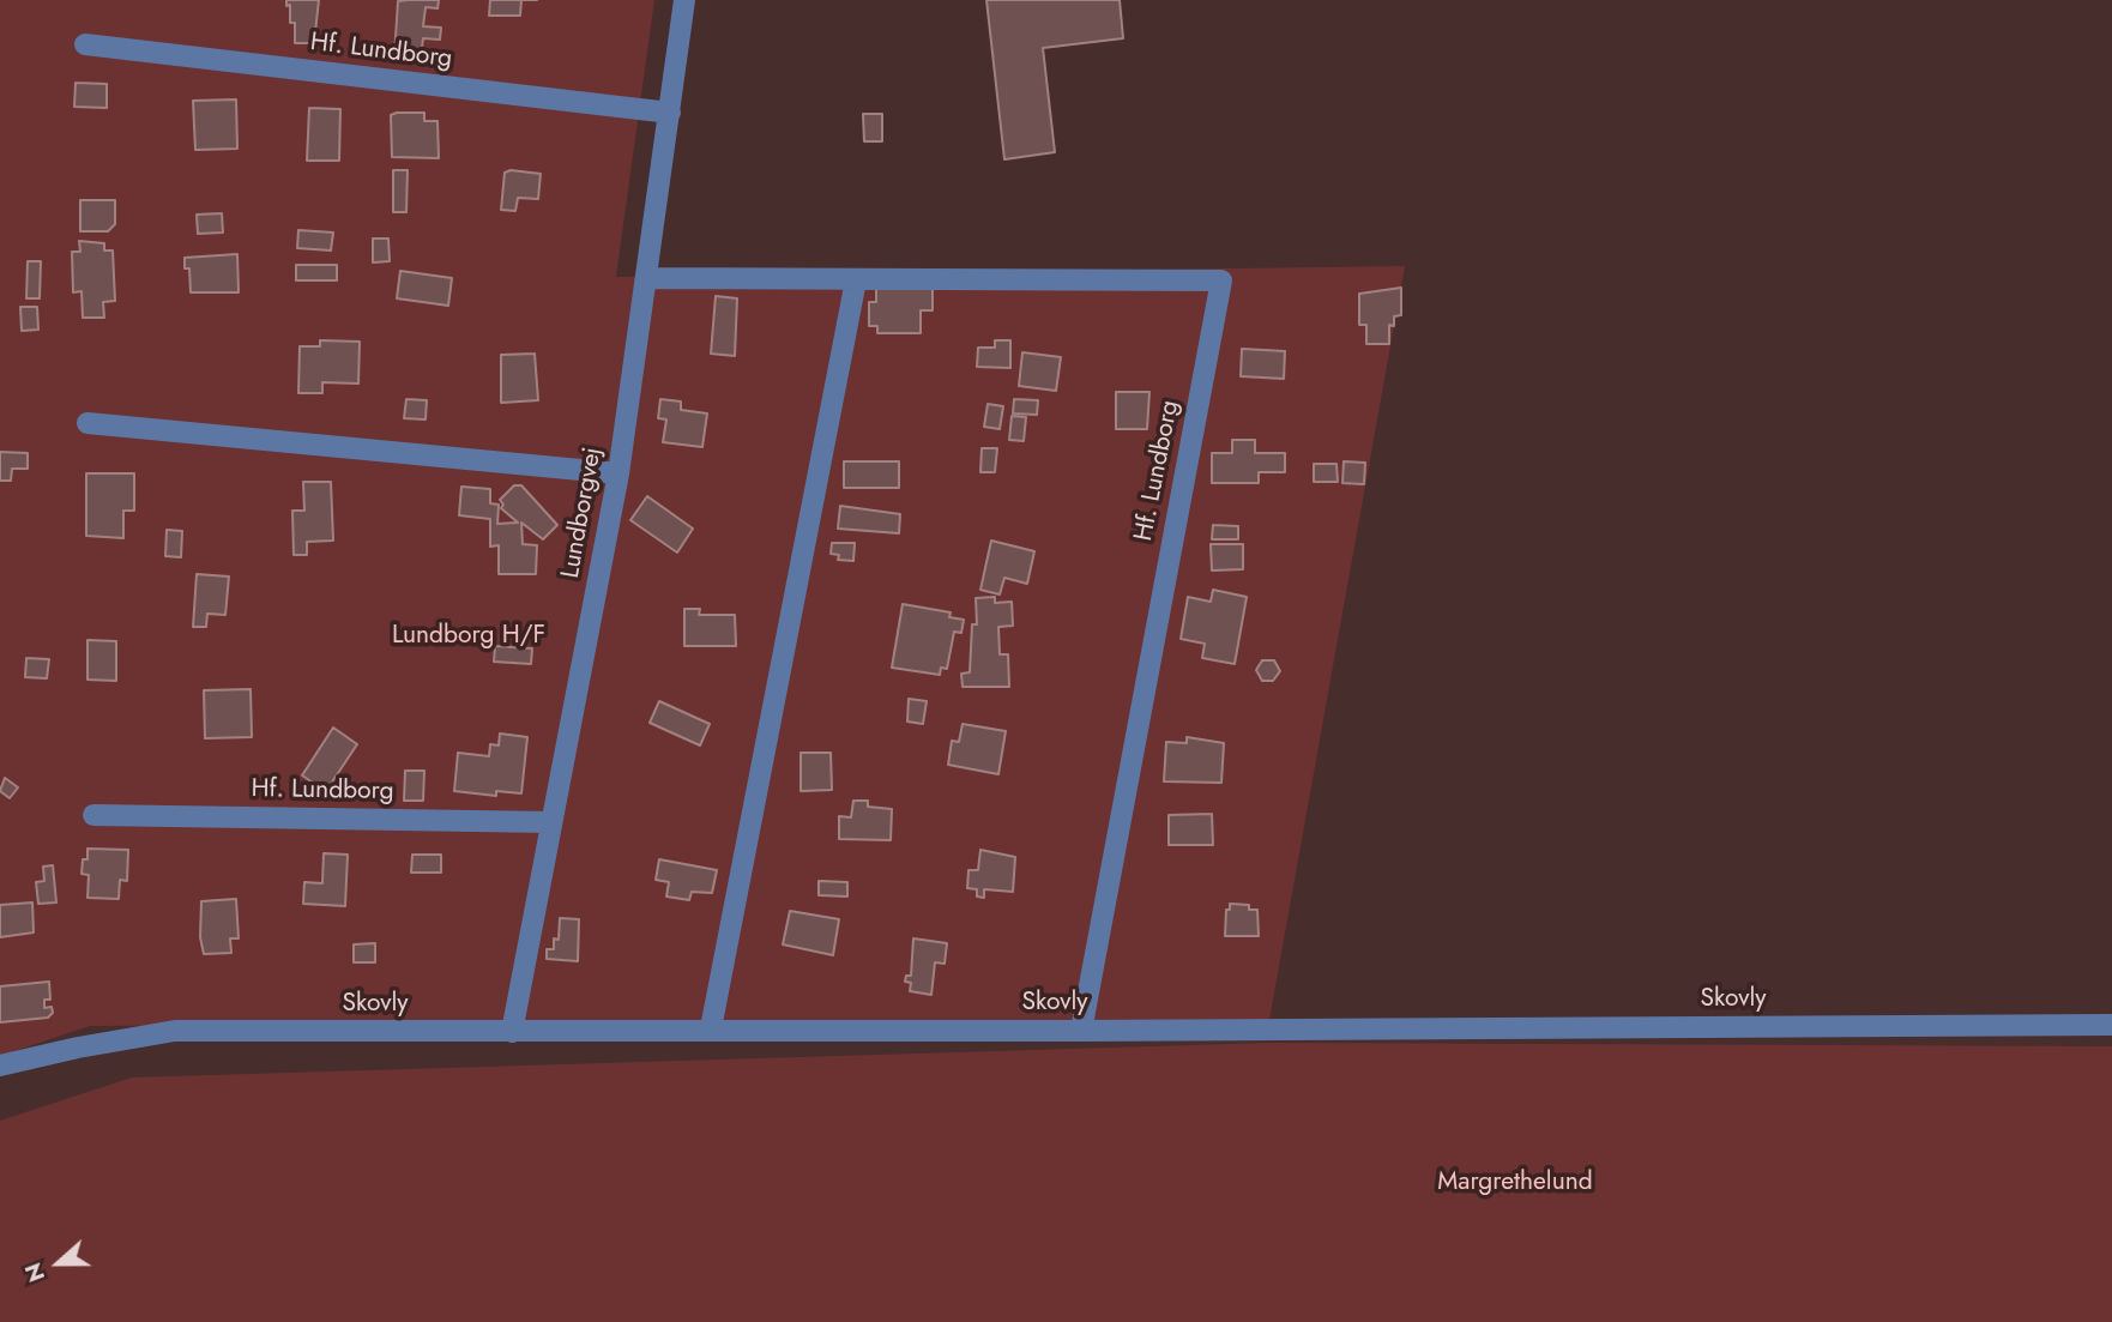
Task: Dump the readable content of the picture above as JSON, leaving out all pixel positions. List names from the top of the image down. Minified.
{"streets":{"street":["Hf. Lundborg","Lundborgvej","Skovly"]},"crossings":[["Hf. Lundborg","Lundborgvej"],["Hf. Lundborg","Skovly"],["Lundborgvej","Skovly"]],"parks":["Lundborg H/F","Margrethelund"],"north":"left"}
